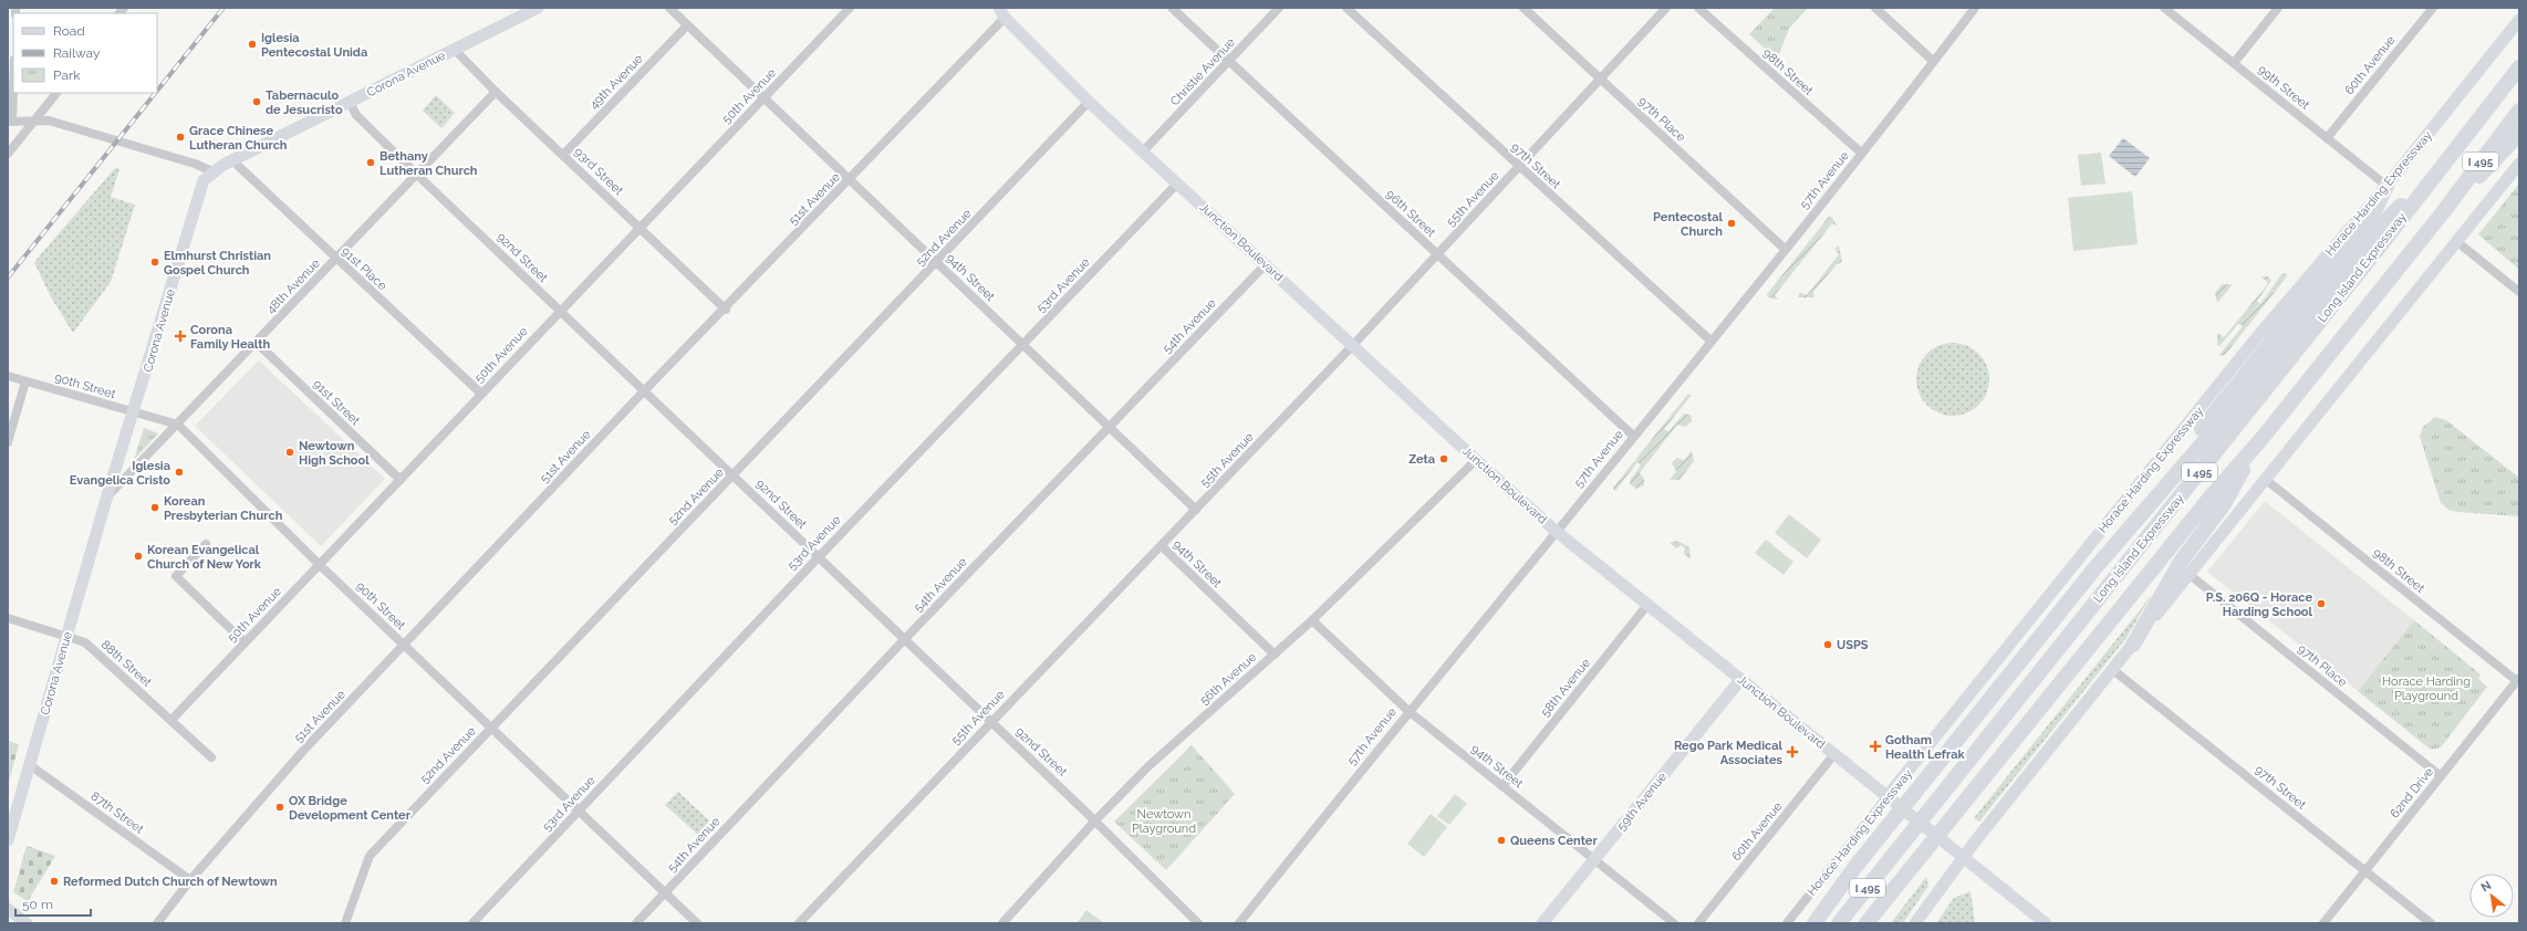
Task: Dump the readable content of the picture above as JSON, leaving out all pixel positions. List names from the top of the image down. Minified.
{"streets":{"highway":["I 495","Long Island Expressway"],"main road":["Corona Avenue","Horace Harding Expressway","Junction Boulevard","59th Avenue"],"street":["60th Avenue","Christie Avenue","98th Street","49th Avenue","99th Street","50th Avenue","97th Place","97th Street","93rd Street","57th Avenue","51st Avenue","55th Avenue","96th Street","52nd Avenue","92nd Street","91st Place","94th Street","53rd Avenue","48th Avenue","54th Avenue","90th Street","91st Street","88th Street","56th Avenue","58th Avenue","62nd Drive","87th Street"]},"crossings":[["60th Avenue","99th Street"],["60th Avenue","Junction Boulevard"],["Christie Avenue","96th Street"],["Christie Avenue","Junction Boulevard"],["98th Street","57th Avenue"],["98th Street","62nd Drive"],["Corona Avenue","93rd Street"],["Corona Avenue","92nd Street"],["Corona Avenue","91st Place"],["Corona Avenue","48th Avenue"],["Corona Avenue","90th Street"],["Corona Avenue","88th Street"],["Corona Avenue","87th Street"],["49th Avenue","93rd Street"],["49th Avenue","94th Street"],["99th Street","Horace Harding Expressway"],["50th Avenue","93rd Street"],["50th Avenue","92nd Street"],["50th Avenue","91st Place"],["50th Avenue","94th Street"],["50th Avenue","90th Street"],["50th Avenue","91st Street"],["50th Avenue","88th Street"],["97th Place","57th Avenue"],["97th Place","55th Avenue"],["97th Place","62nd Drive"],["97th Street","57th Avenue"],["97th Street","55th Avenue"],["97th Street","62nd Drive"],["93rd Street","51st Avenue"],["93rd Street","48th Avenue"],["57th Avenue","96th Street"],["57th Avenue","Junction Boulevard"],["57th Avenue","94th Street"],["Horace Harding Expressway","Junction Boulevard"],["51st Avenue","Junction Boulevard"],["51st Avenue","92nd Street"],["51st Avenue","94th Street"],["51st Avenue","90th Street"],["51st Avenue","87th Street"],["55th Avenue","96th Street"],["55th Avenue","Junction Boulevard"],["55th Avenue","92nd Street"],["55th Avenue","94th Street"],["52nd Avenue","Junction Boulevard"],["52nd Avenue","92nd Street"],["52nd Avenue","94th Street"],["52nd Avenue","90th Street"],["Junction Boulevard","53rd Avenue"],["Junction Boulevard","54th Avenue"],["Junction Boulevard","56th Avenue"],["Junction Boulevard","58th Avenue"],["Junction Boulevard","59th Avenue"],["92nd Street","53rd Avenue"],["92nd Street","48th Avenue"],["92nd Street","54th Avenue"],["92nd Street","56th Avenue"],["91st Place","48th Avenue"],["94th Street","53rd Avenue"],["94th Street","54th Avenue"],["94th Street","56th Avenue"],["94th Street","58th Avenue"],["94th Street","59th Avenue"],["53rd Avenue","90th Street"],["48th Avenue","90th Street"],["48th Avenue","91st Street"],["54th Avenue","90th Street"]],"parks":["Horace Harding Playground","Newtown Playground"],"places":{"other":["Iglesia Pentecostal Unida","Tabernaculo de Jesucristo","Grace Chinese Lutheran Church","Bethany Lutheran Church","Pentecostal Church","Elmhurst Christian Gospel Church","Newtown High School","Zeta","Iglesia Evangelica Cristo","Korean Presbyterian Church","Korean Evangelical Church of New York","P.S. 206Q - Horace Harding School","USPS","OX Bridge Development Center","Queens Center","Reformed Dutch Church of Newtown"],"health":["Corona Family Health","Gotham Health Lefrak","Rego Park Medical Associates"]},"legend":["Road","Railway","Park"],"scale_bar":"50 m","north":"top left"}
